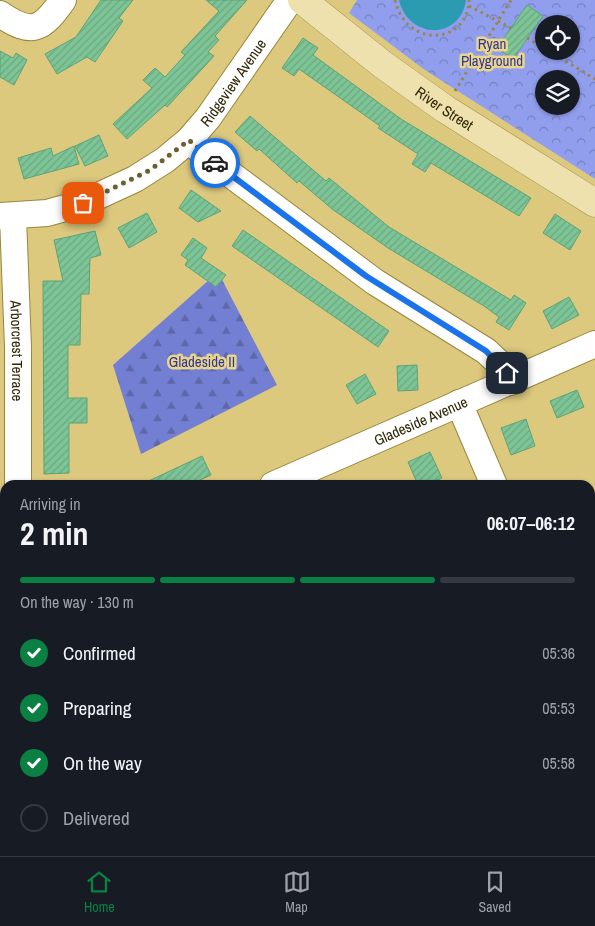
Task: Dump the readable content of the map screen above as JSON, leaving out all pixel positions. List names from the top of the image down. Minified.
{"streets":{"main road":["River Street"],"street":["Ridgeview Avenue","Arborcrest Terrace","Gladeside Avenue"]},"crossings":[["Ridgeview Avenue","Arborcrest Terrace"]],"parks":["Ryan Playground","Gladeside II"],"page":{"heading":["2 min","Arriving in","06:07–06:12"],"bar":"On the way · 130 m","list":[["Confirmed","05:36"],["Preparing","05:53"],["On the way","05:58"],"Delivered"],"tabs":["Home","Map","Saved"]}}
